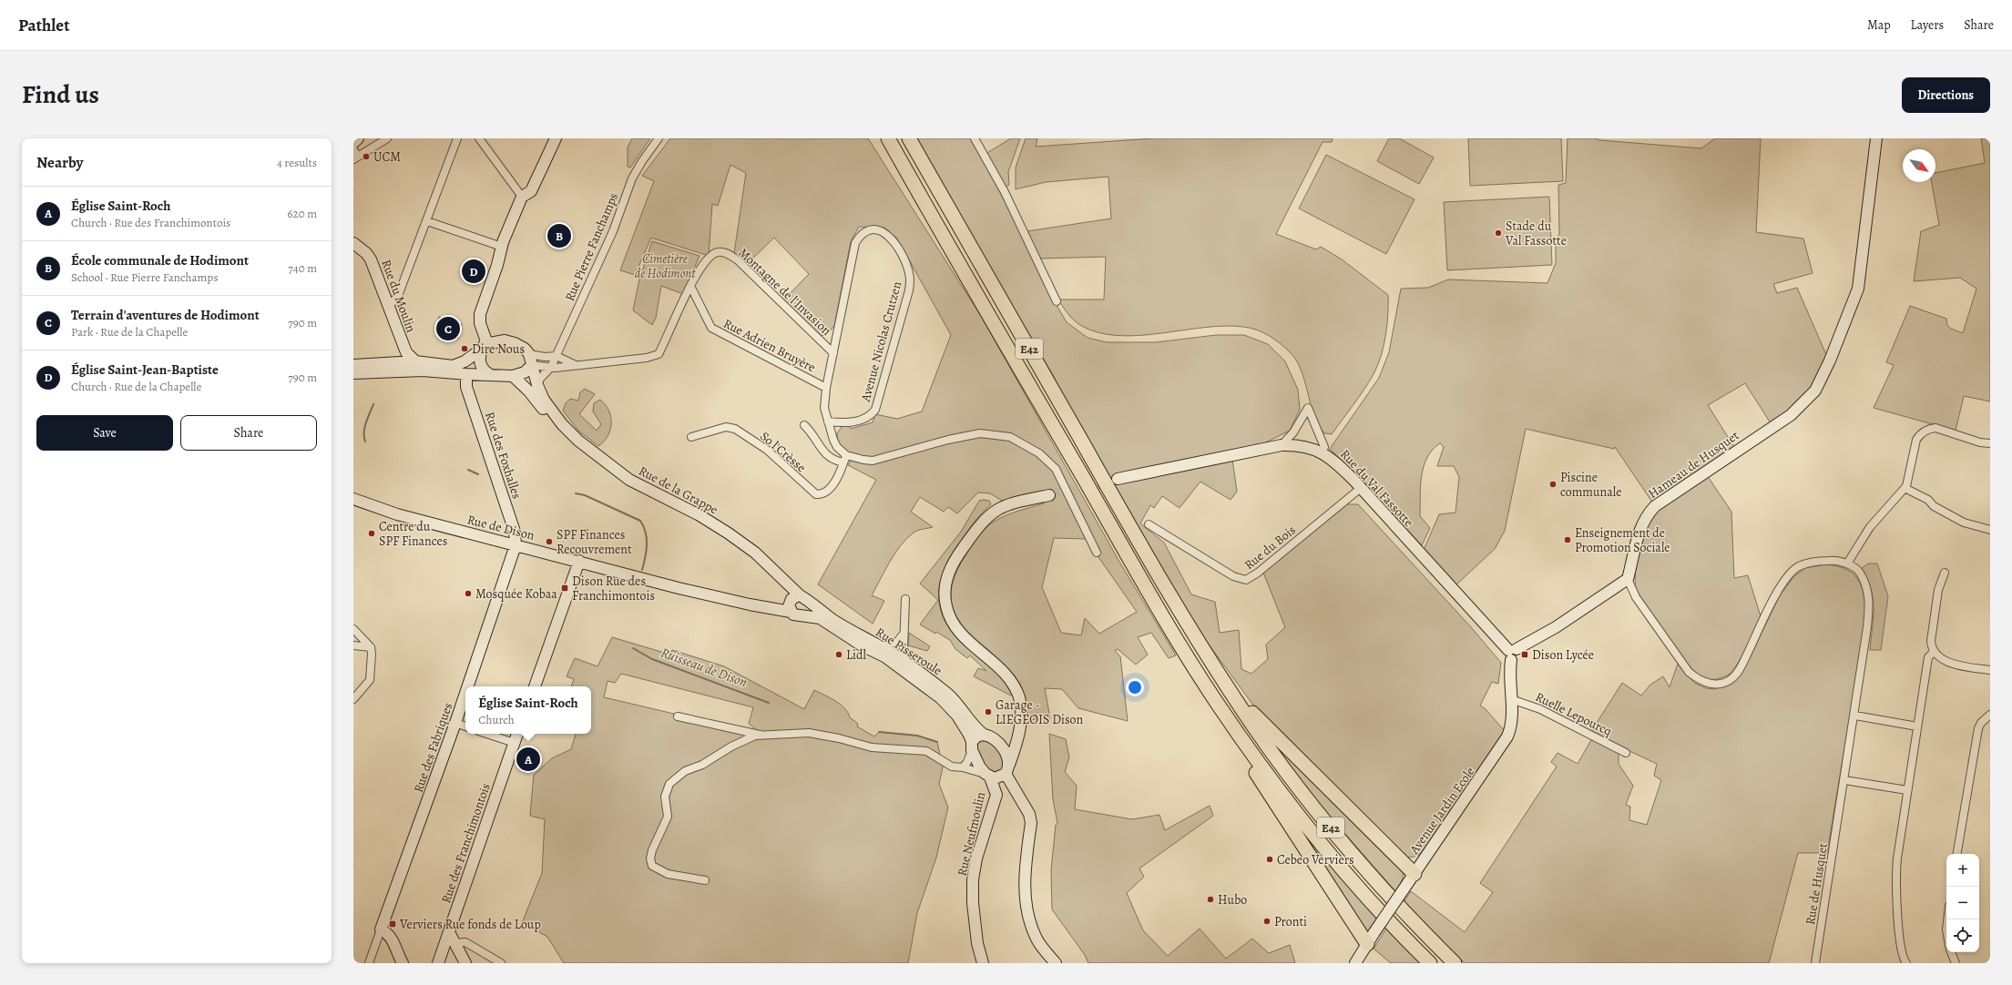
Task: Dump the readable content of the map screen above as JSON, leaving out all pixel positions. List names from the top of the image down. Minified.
{"streets":{"highway":["E42"],"street":["Rue Pierre Fanchamps","Montagne de l'Invasion","Rue du Moulin","Avenue Nicolas Crutzen","Rue Adrien Bruyère","So l'Crèsse","Rue des Foxhalles","Hameau de Husquet","Rue du Val Fassotte","Rue de la Grappe","Rue de Dison","Rue du Bois","Rue Pisseroule","Ruelle Lepourcq","Rue des Fabriques","Avenue Jardin Ecole","Rue Neufmoulin","Rue des Franchimontois","Rue de Husquet"]},"crossings":[["Rue Pierre Fanchamps","Montagne de l'Invasion"],["Montagne de l'Invasion","Avenue Nicolas Crutzen"],["Montagne de l'Invasion","Rue Adrien Bruyère"],["Montagne de l'Invasion","So l'Crèsse"],["Montagne de l'Invasion","Rue de la Grappe"],["Rue des Foxhalles","Rue de Dison"],["Rue des Foxhalles","Rue des Fabriques"],["Rue du Val Fassotte","Rue du Bois"],["Rue du Val Fassotte","Avenue Jardin Ecole"],["Rue de la Grappe","Rue Pisseroule"],["Rue de Dison","Rue des Fabriques"],["Rue Pisseroule","Rue Neufmoulin"],["Ruelle Lepourcq","Avenue Jardin Ecole"]],"water":["Ruisseau de Dison"],"parks":["Cimetière de Hodimont"],"places":{"other":["UCM","Stade du Val Fassotte","Dire Nous","Piscine communale","Centre du SPF Finances","Enseignement de Promotion Sociale","SPF Finances Recouvrement","Mosquée Kobaa","Lidl","Garage - LIEGEOIS Dison","Cebeo Verviers","Hubo","Pronti"],"transit":["Dison Rue des Franchimontois","Dison Lycée","Verviers Rue fonds de Loup"]},"north":"bottom right","page":{"header":"Pathlet","nav":["Map","Layers","Share"],"title":"Find us","buttons":["Directions",["Save","Share"]],"heading":["Nearby","4 results"],"list":[{"mark":"A","name":"Église Saint-Roch","note":"Church · Rue des Franchimontois","value":"620 m"},{"mark":"B","name":"École communale de Hodimont","note":"School · Rue Pierre Fanchamps","value":"740 m"},{"mark":"C","name":"Terrain d'aventures de Hodimont","note":"Park · Rue de la Chapelle","value":"790 m"},{"mark":"D","name":"Église Saint-Jean-Baptiste","note":"Church · Rue de la Chapelle","value":"790 m"}],"pins":["B","D","C","A"],"popup":["Église Saint-Roch","Church"],"map_buttons":["+","−"]}}
